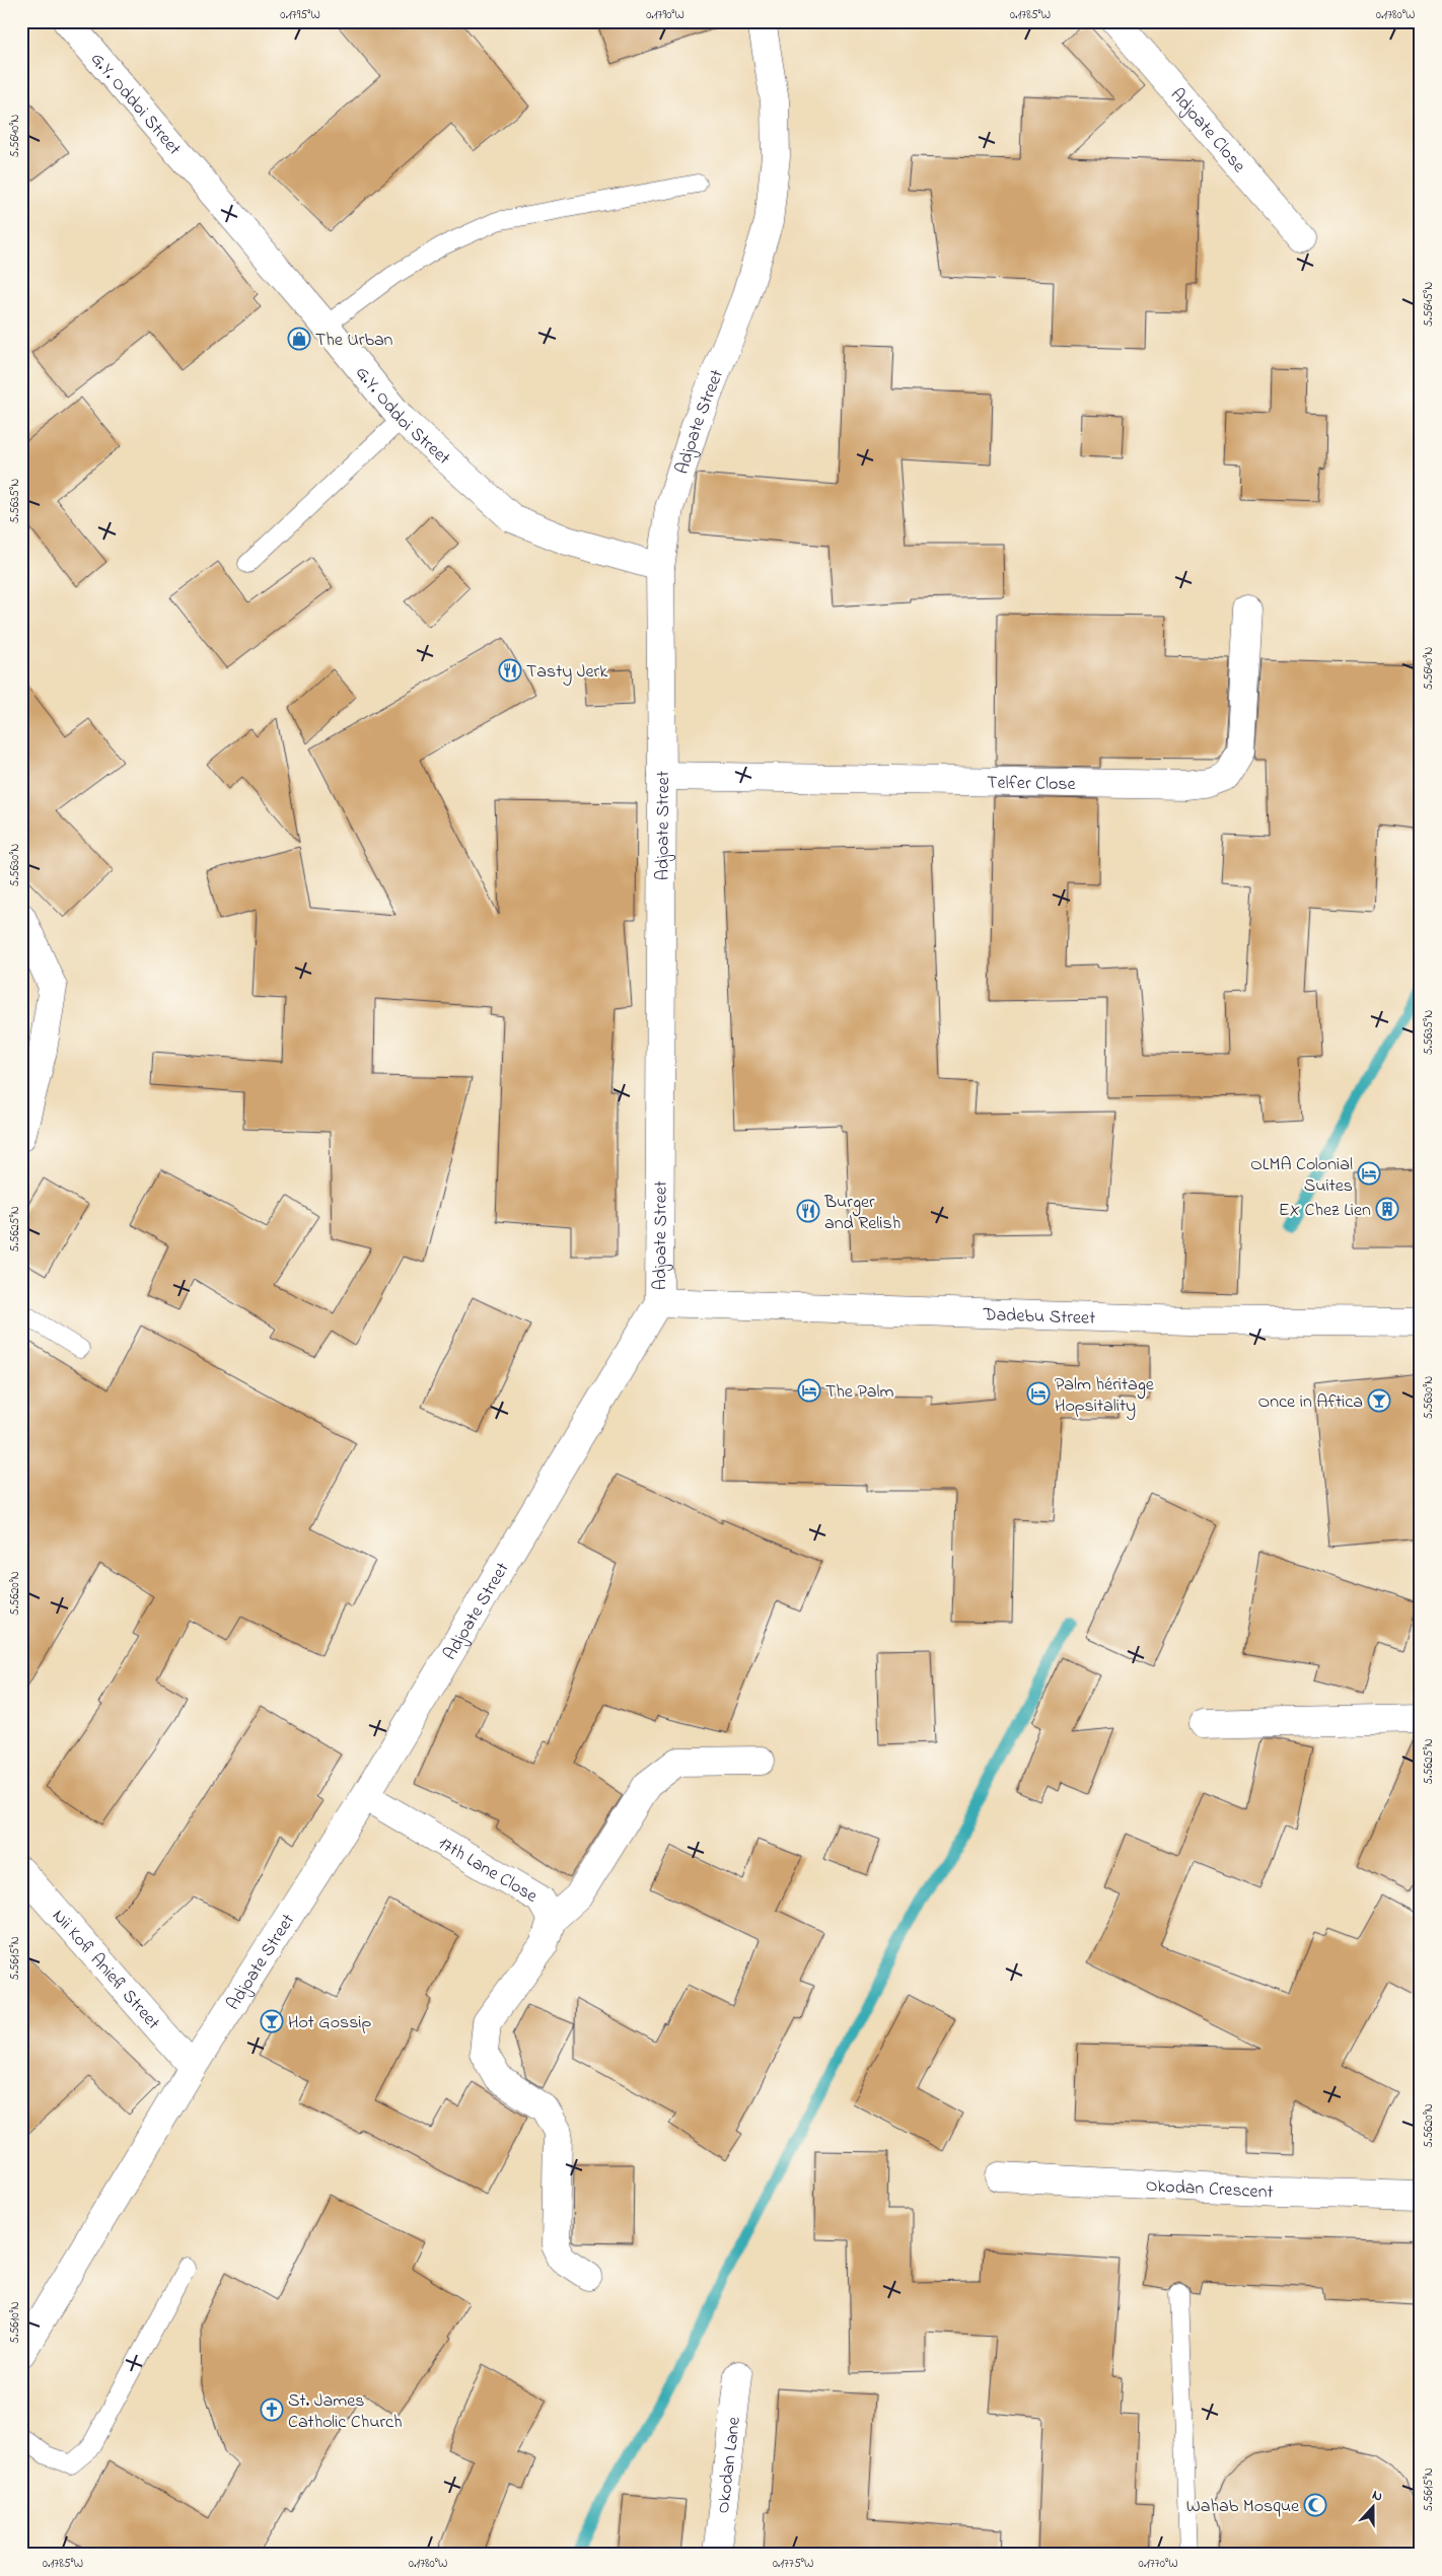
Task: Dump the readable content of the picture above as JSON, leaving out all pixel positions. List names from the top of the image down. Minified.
{"streets":{"street":["G.Y. Oddoi Street","Adjoate Close","Adjoate Street","Telfer Close","Dadebu Street","17th Lane Close","Nii Kofi Aniefi Street","Okodan Crescent","Okodan Lane"]},"crossings":[["G.Y. Oddoi Street","Adjoate Street"],["Adjoate Street","Telfer Close"],["Adjoate Street","Dadebu Street"],["Adjoate Street","17th Lane Close"],["Adjoate Street","Nii Kofi Aniefi Street"]],"places":{"shop":["The Urban"],"restaurant":["Tasty Jerk","Burger and Relish"],"hotel":["OLMA Colonial Suites","The Palm","Palm héritage Hopsitality"],"building":["EX Chez Lien"],"bar":["Once in Aftica","Hot Gossip"],"church":["St. James Catholic Church"],"mosque":["Wahab Mosque"]},"north":"top","coordinates":["0.1795°W","0.1790°W","0.1785°W","0.1780°W","5.5640°N","5.5645°N","5.5635°N","5.5630°N","5.5625°N","5.5620°N","5.5615°N","5.5610°N","0.1775°W","0.1770°W"]}
